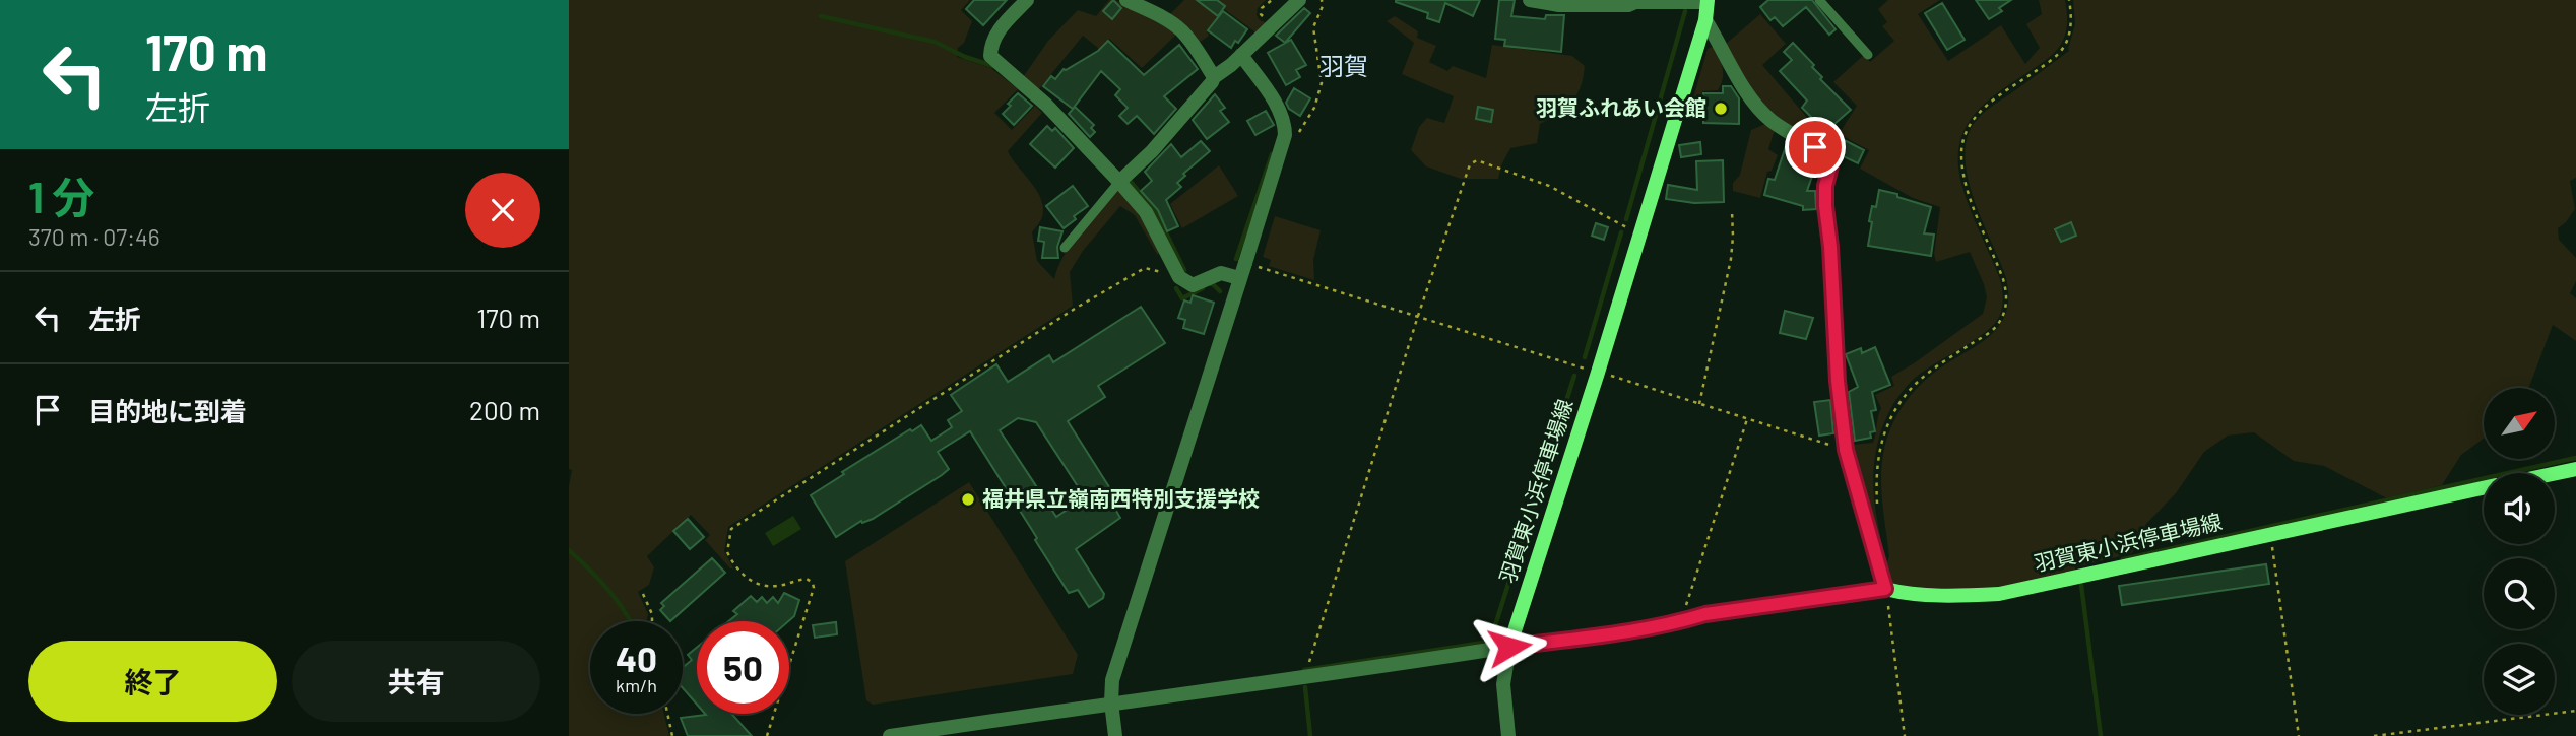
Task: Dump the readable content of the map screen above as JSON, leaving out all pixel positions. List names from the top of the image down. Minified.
{"streets":{"main road":["羽賀東小浜停車場線"]},"districts":["羽賀"],"places":["羽賀ふれあい会館","福井県立嶺南西特別支援学校"],"north":"top right","page":{"turn":["170 m","左折"],"heading":["1 分","370 m · 07:46"],"list":[{"name":"左折","value":"170 m"},{"name":"目的地に到着","value":"200 m"}],"speed":"40 km/h","limit":"50","buttons":["終了","共有"]}}
